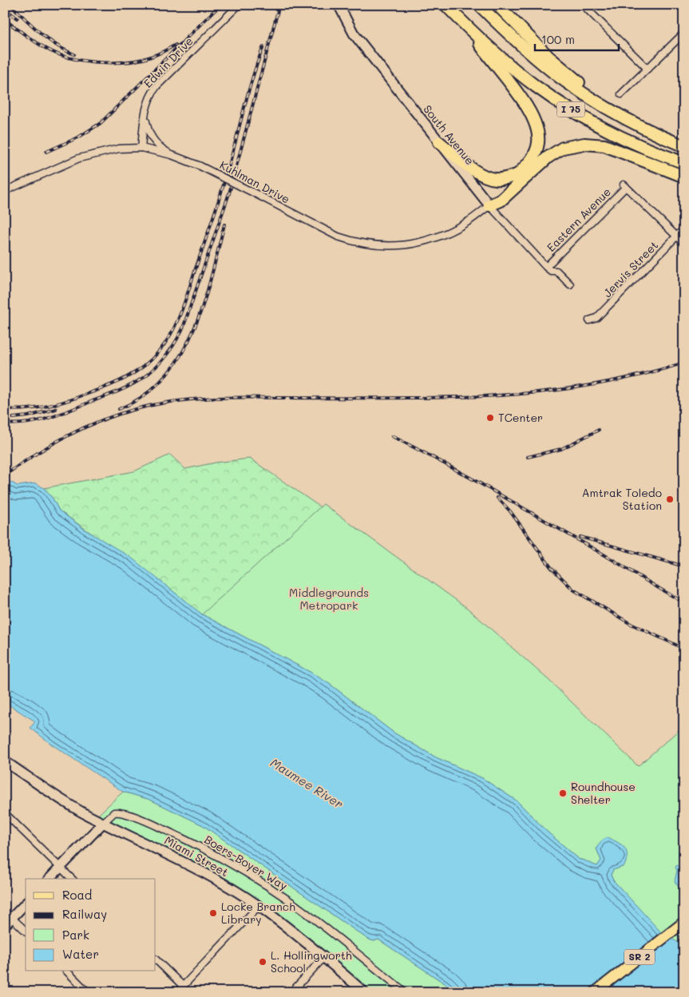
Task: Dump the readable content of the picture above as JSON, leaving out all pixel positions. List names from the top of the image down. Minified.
{"streets":{"highway":["I 75"],"main road":["SR 2"],"street":["Edwin Drive","South Avenue","Kuhlman Drive","Eastern Avenue","Jervis Street","Miami Street","Boers-Boyer Way"]},"crossings":[["Edwin Drive","Kuhlman Drive"],["South Avenue","Kuhlman Drive"],["South Avenue","Eastern Avenue"],["Eastern Avenue","Jervis Street"],["Miami Street","Boers-Boyer Way"]],"water":["Maumee River"],"parks":["Middlegrounds Metropark"],"places":["TCenter","Amtrak Toledo Station","Roundhouse Shelter","Locke Branch Library","L. Hollingworth School"],"legend":["Road","Railway","Park","Water"],"scale_bar":"100 m"}
